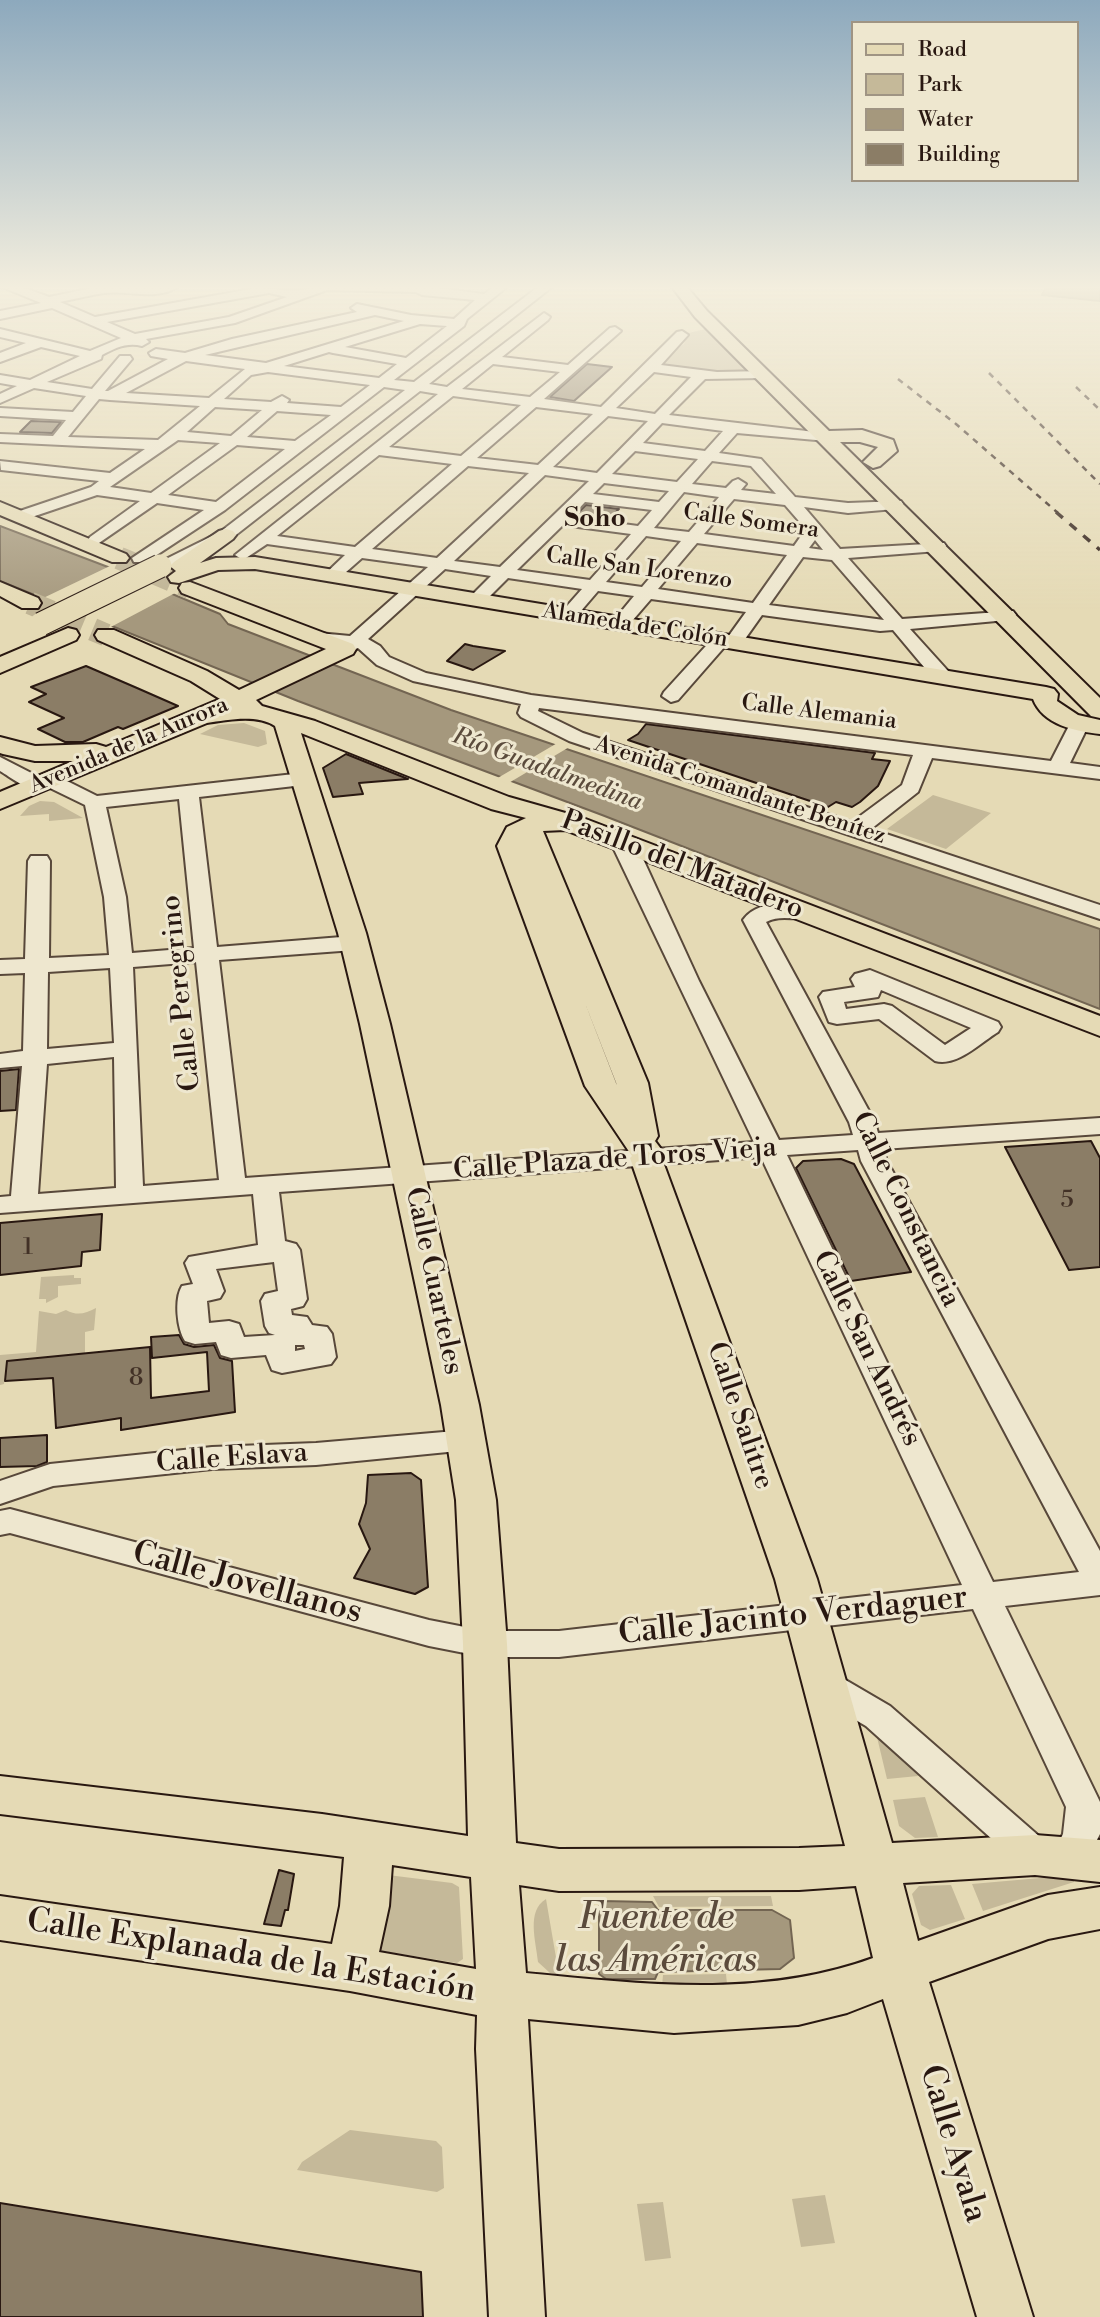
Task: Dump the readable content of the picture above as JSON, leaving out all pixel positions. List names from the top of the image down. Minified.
{"streets":{"main road":["Alameda de Colón","Avenida de la Aurora","Pasillo del Matadero","Calle Cuarteles","Calle Salitre","Calle Explanada de la Estación","Calle Ayala"],"street":["Calle Somera","Calle San Lorenzo","Calle Alemania","Avenida Comandante Benítez","Calle Peregrino","Calle Plaza de Toros Vieja","Calle Constancia","Calle San Andrés","Calle Eslava","Calle Jovellanos","Calle Jacinto Verdaguer"]},"crossings":[["Calle Alemania","Avenida Comandante Benítez"],["Avenida de la Aurora","Pasillo del Matadero"],["Pasillo del Matadero","Calle Constancia"],["Pasillo del Matadero","Calle Cuarteles"],["Pasillo del Matadero","Calle San Andrés"],["Pasillo del Matadero","Calle Salitre"],["Calle Peregrino","Calle Plaza de Toros Vieja"],["Calle Plaza de Toros Vieja","Calle Constancia"],["Calle Plaza de Toros Vieja","Calle Cuarteles"],["Calle Plaza de Toros Vieja","Calle San Andrés"],["Calle Plaza de Toros Vieja","Calle Salitre"],["Calle Constancia","Calle Jacinto Verdaguer"],["Calle Cuarteles","Calle Eslava"],["Calle Cuarteles","Calle Jovellanos"],["Calle Cuarteles","Calle Jacinto Verdaguer"],["Calle Cuarteles","Calle Explanada de la Estación"],["Calle San Andrés","Calle Jacinto Verdaguer"],["Calle Salitre","Calle Jacinto Verdaguer"],["Calle Salitre","Calle Ayala"],["Calle Eslava","Calle Jovellanos"],["Calle Jovellanos","Calle Jacinto Verdaguer"],["Calle Explanada de la Estación","Calle Ayala"]],"districts":["Soho"],"water":["Río Guadalmedina","Fuente de las Américas"],"house_numbers":["5","1","8"],"legend":["Road","Park","Water","Building"]}
